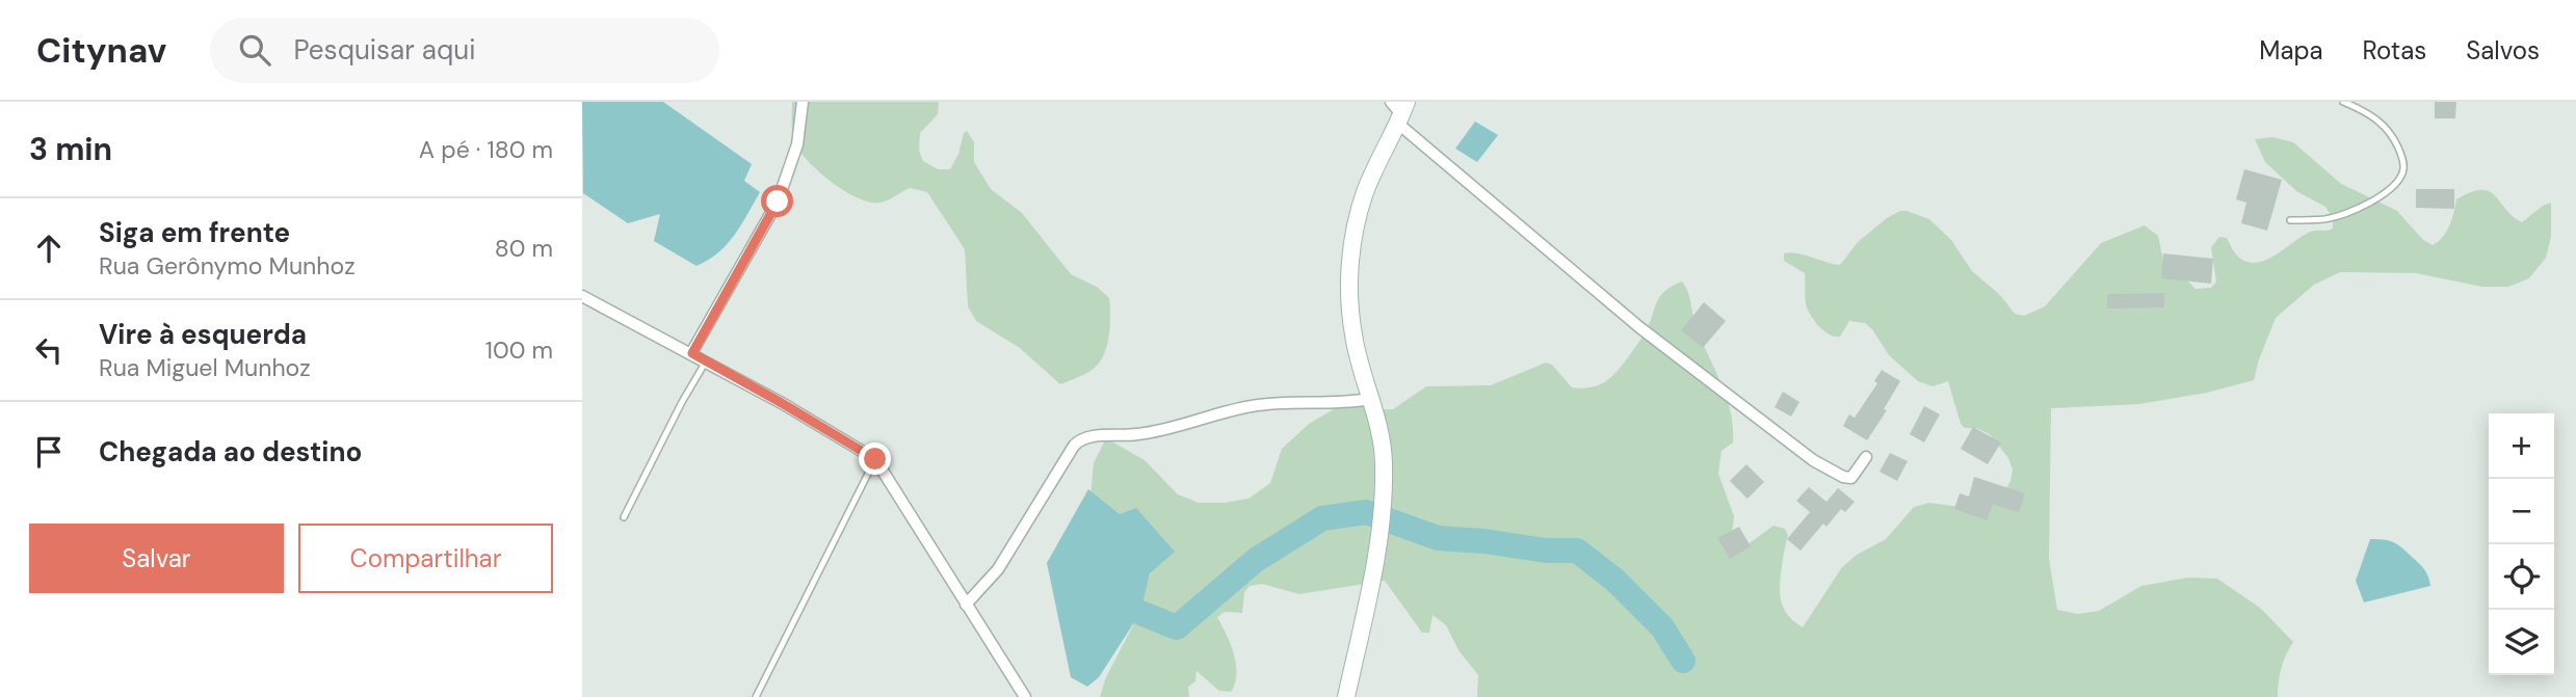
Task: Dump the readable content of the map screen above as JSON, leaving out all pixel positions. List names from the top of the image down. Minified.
{"page":{"header":"Citynav","search":"Pesquisar aqui","nav":["Mapa","Rotas","Salvos"],"heading":["3 min","A pé · 180 m"],"list":[["Siga em frente","Rua Gerônymo Munhoz","80 m"],["Vire à esquerda","Rua Miguel Munhoz","100 m"],"Chegada ao destino"],"map_buttons":["+","−"],"buttons":["Salvar","Compartilhar"]}}
